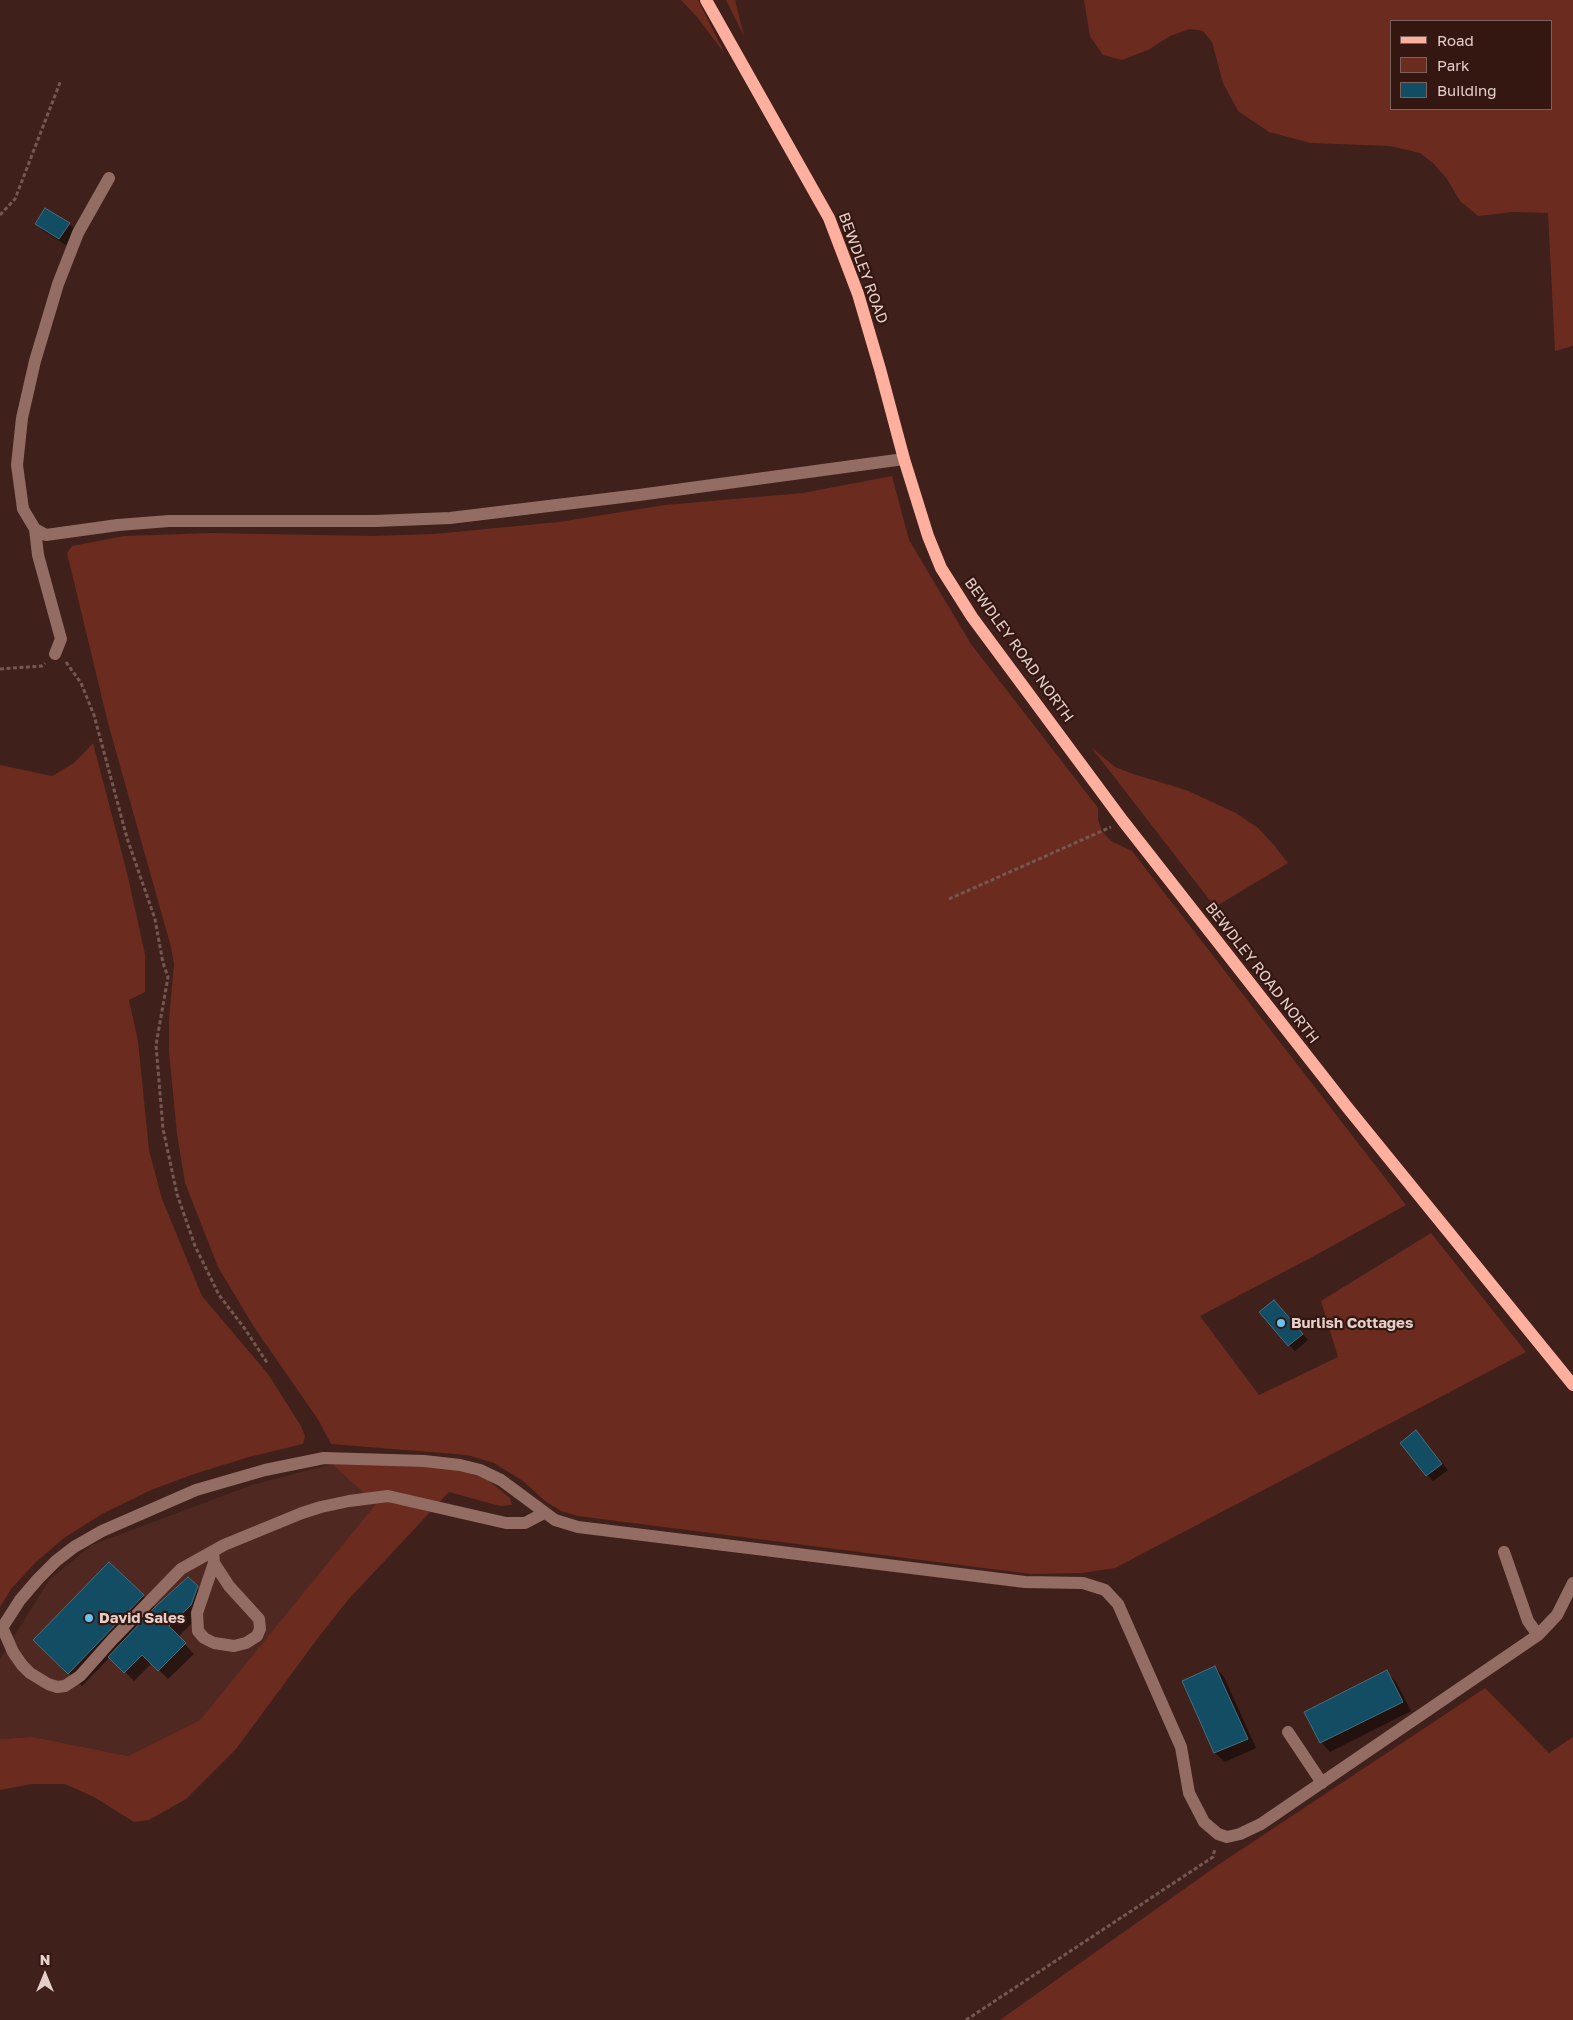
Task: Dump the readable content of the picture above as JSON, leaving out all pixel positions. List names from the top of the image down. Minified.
{"streets":{"main road":["BEWDLEY ROAD","BEWDLEY ROAD NORTH"]},"crossings":[["BEWDLEY ROAD","BEWDLEY ROAD NORTH"]],"places":["Burlish Cottages","David Sales"],"legend":["Road","Park","Building"],"north":"top"}
